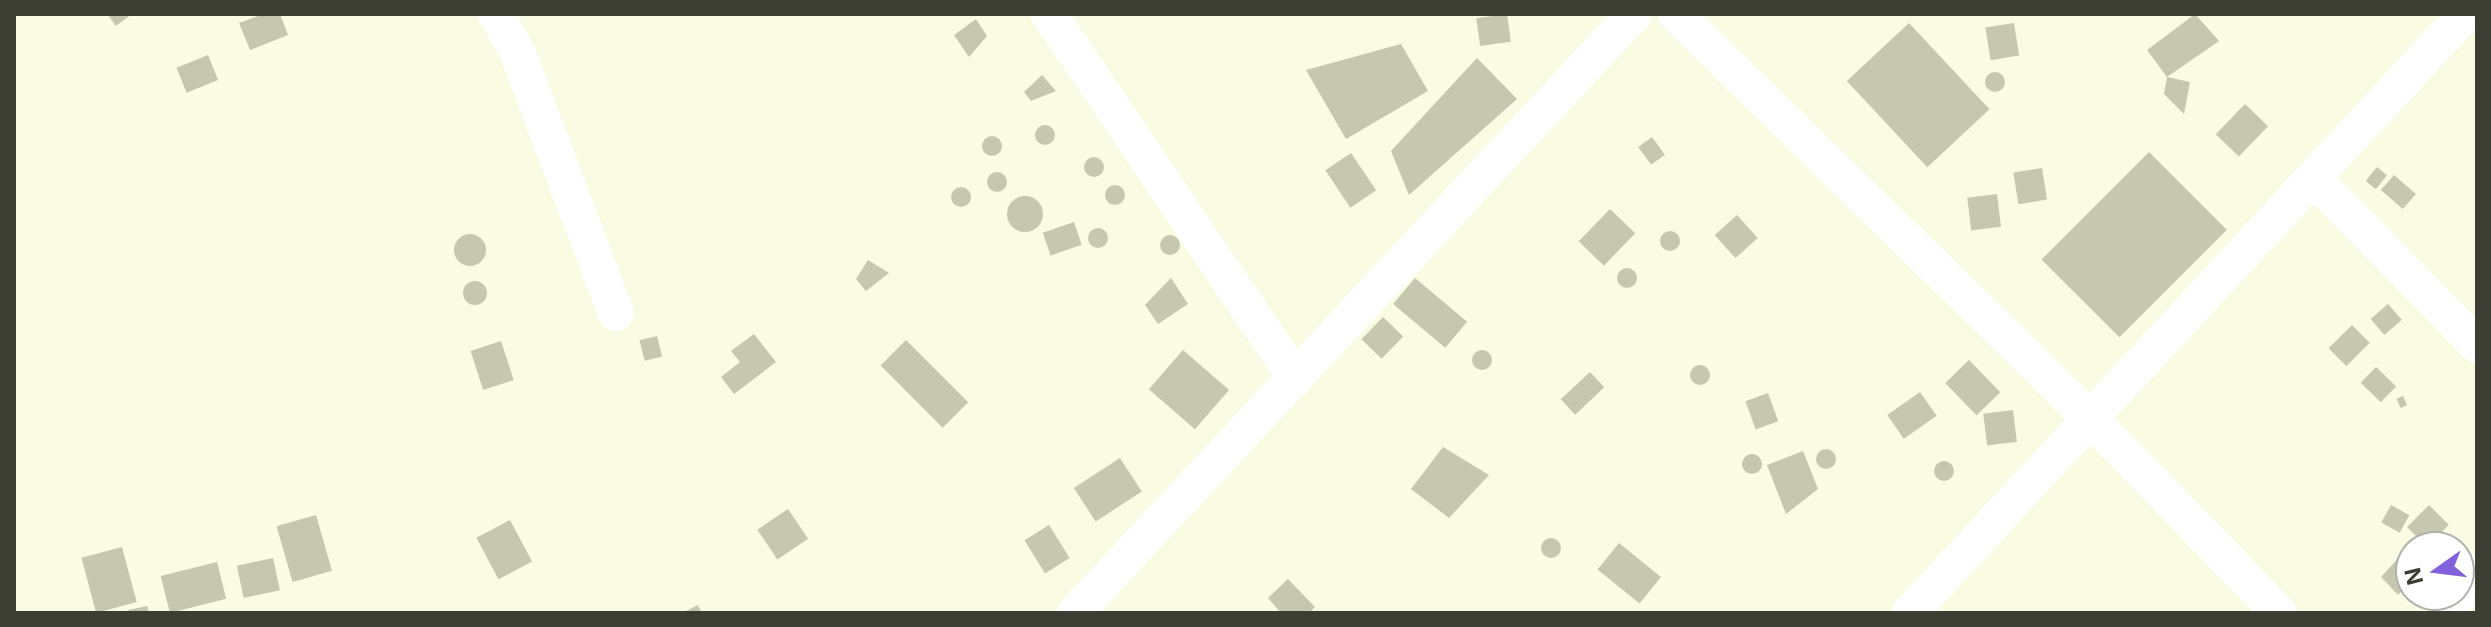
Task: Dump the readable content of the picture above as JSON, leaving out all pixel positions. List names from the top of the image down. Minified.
{"north":"left"}
